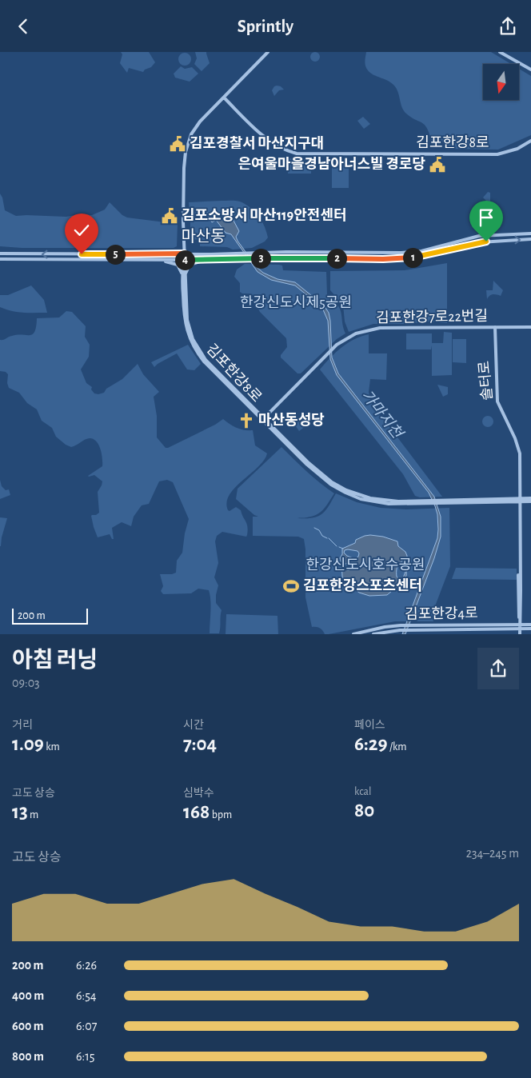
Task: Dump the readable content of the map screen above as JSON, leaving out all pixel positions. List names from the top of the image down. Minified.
{"streets":{"street":["김포한강8로","김포한강7로22번길","솔터로","김포한강4로"]},"crossings":[["김포한강8로","김포한강7로22번길"],["김포한강8로","솔터로"],["김포한강7로22번길","솔터로"],["솔터로","김포한강4로"]],"districts":["마산동"],"water":["가마지천"],"parks":["한강신도시제5공원","한강신도시호수공원"],"places":{"public building":["김포경찰서 마산지구대","은여울마을경남아너스빌 경로당","김포소방서 마산119안전센터"],"church":["마산동성당"],"sports":["김포한강스포츠센터"]},"scale_bar":"200 m","north":"bottom","page":{"header":"Sprintly","pins":["5","1","2","3","4"],"scale":"200 m","heading":["아침 러닝","09:03"],"stats":[["거리","1.09 km"],["시간","7:04"],["페이스","6:29 /km"],["고도 상승","13 m"],["심박수","168 bpm"],["kcal","80"]],"chart":["고도 상승","234–245 m"],"list":[{"name":"200 m","note":"6:26"},{"name":"400 m","note":"6:54"},{"name":"600 m","note":"6:07"},{"name":"800 m","note":"6:15"}]}}
